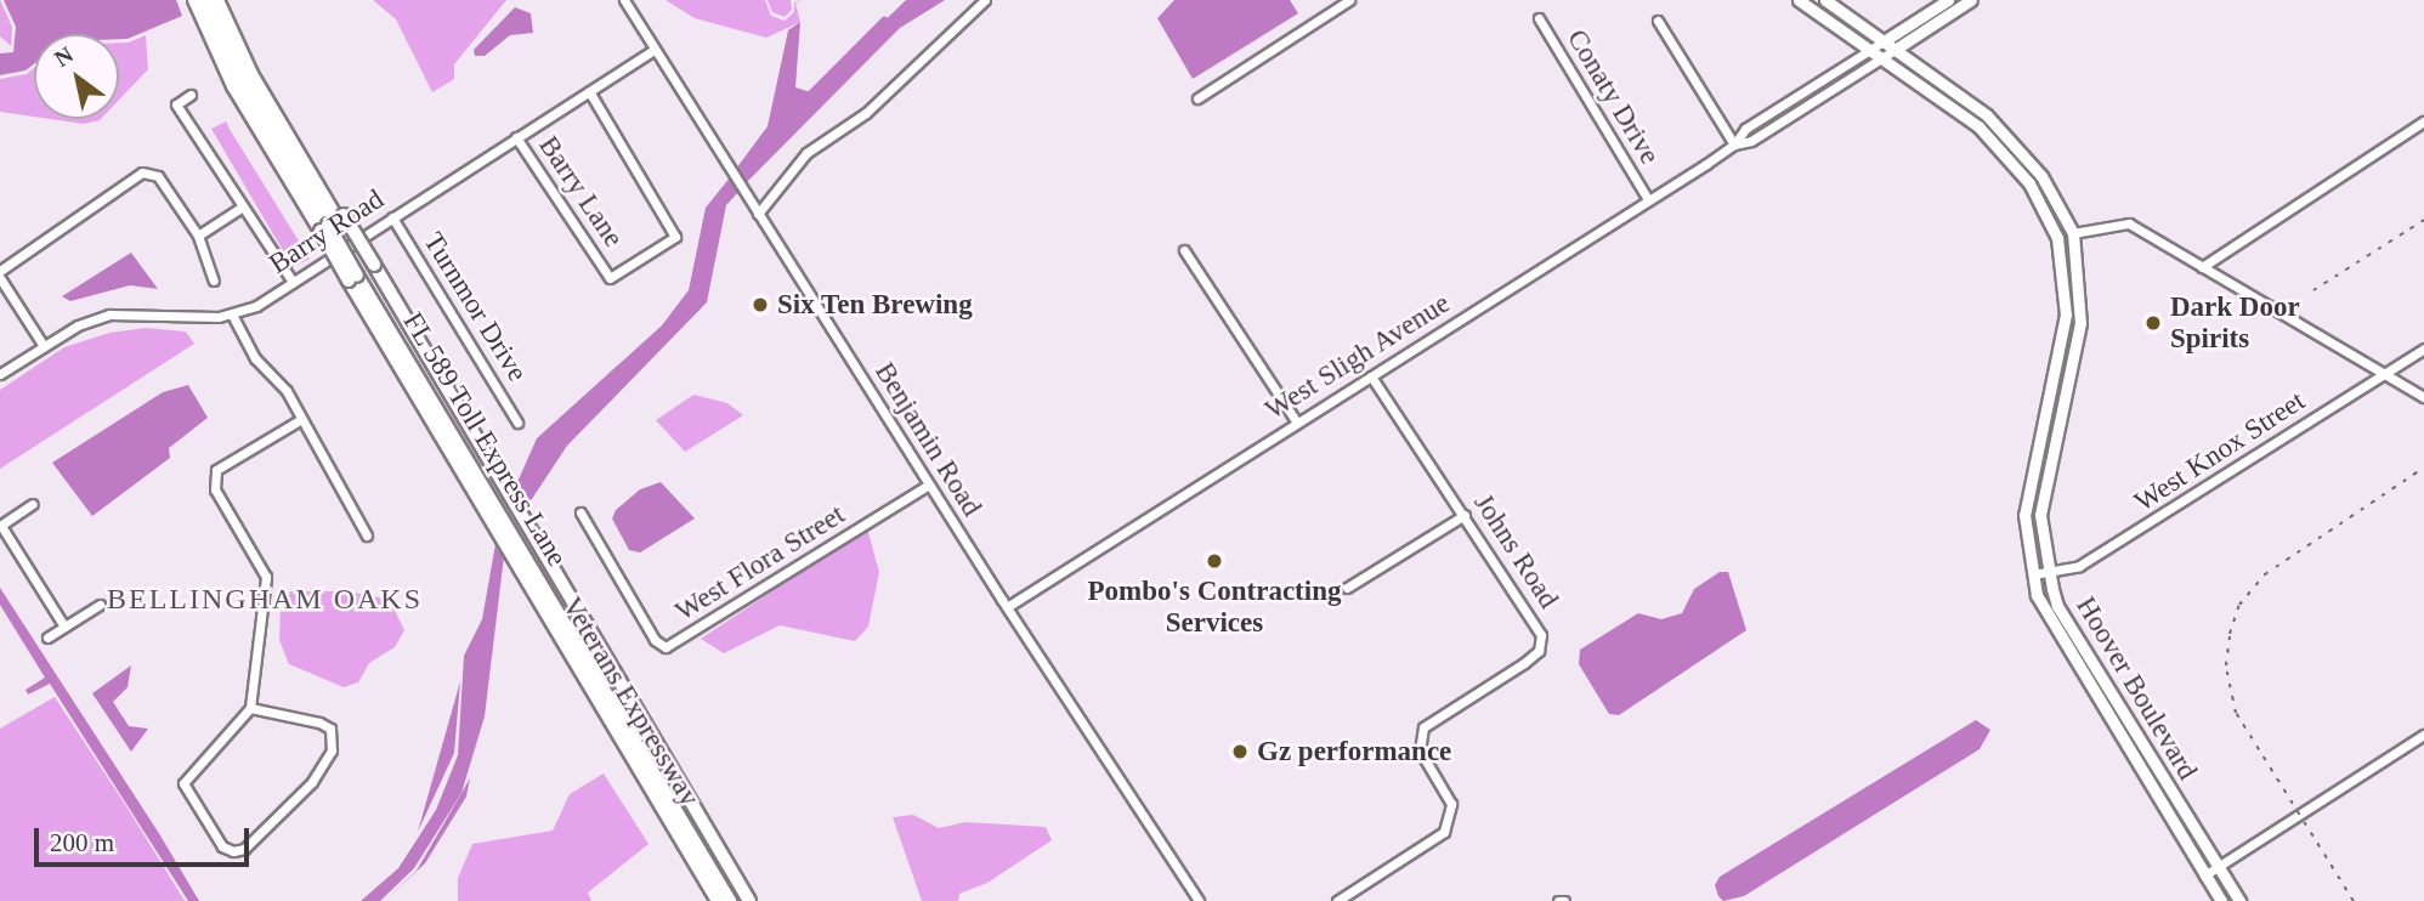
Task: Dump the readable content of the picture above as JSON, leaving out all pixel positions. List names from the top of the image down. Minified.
{"streets":{"highway":["FL 589 Toll Express Lane","Veterans Expressway"],"main road":["West Sligh Avenue","Hoover Boulevard"],"street":["Conaty Drive","Barry Lane","Barry Road","Turnmor Drive","Benjamin Road","West Knox Street","Johns Road","West Flora Street"]},"crossings":[["Conaty Drive","West Sligh Avenue"],["Barry Lane","Barry Road"],["Barry Road","Turnmor Drive"],["Barry Road","Benjamin Road"],["West Sligh Avenue","Benjamin Road"],["West Sligh Avenue","Johns Road"],["West Sligh Avenue","Hoover Boulevard"],["FL 589 Toll Express Lane","Veterans Expressway"],["Benjamin Road","West Flora Street"],["West Knox Street","Hoover Boulevard"]],"districts":["BELLINGHAM OAKS"],"places":["Six Ten Brewing","Dark Door Spirits","Pombo's Contracting Services","Gz performance"],"scale_bar":"200 m","north":"top left"}
